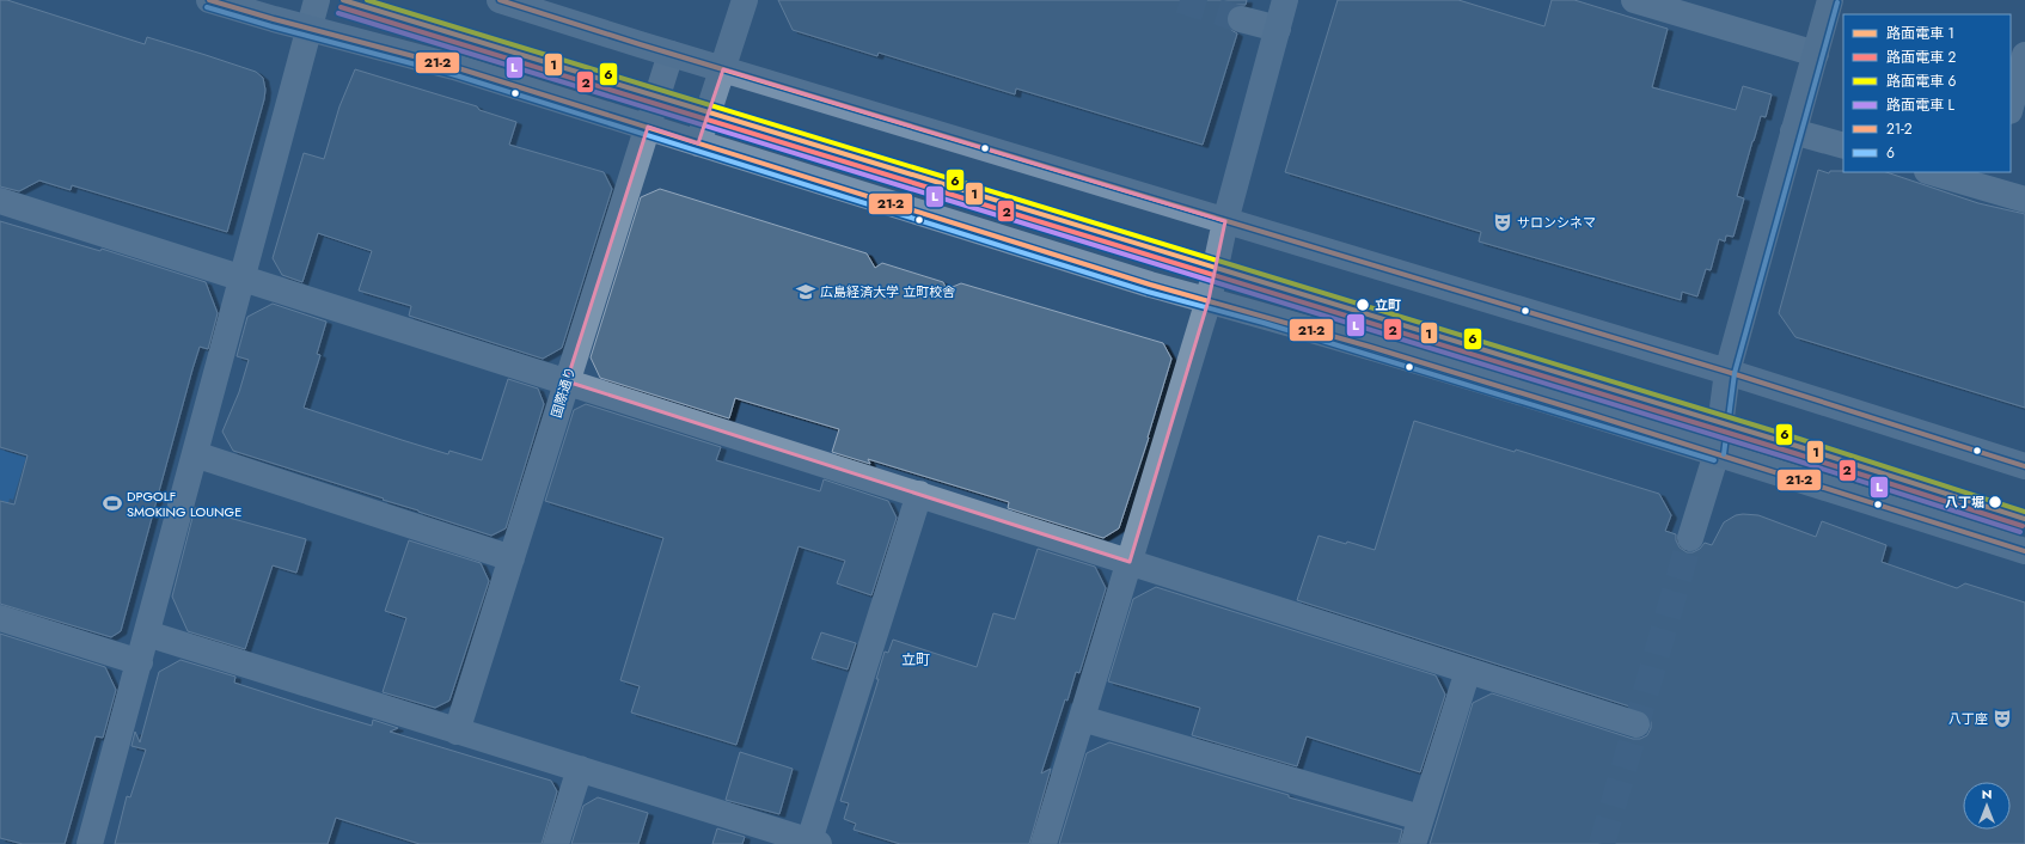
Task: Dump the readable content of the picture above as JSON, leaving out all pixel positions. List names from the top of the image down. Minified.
{"streets":{"street":["国際通り"]},"districts":["立町"],"places":{"theatre":["サロンシネマ","八丁座"],"school or university":["広島経済大学 立町校舎"],"other":["立町","八丁堀"],"sports":["DPGOLF SMOKING LOUNGE"]},"lines":["tram line 1","tram line 6","transit line 21-2","transit line 6","tram line 2","tram line L"],"legend":["路面電車 1","路面電車 2","路面電車 6","路面電車 L","21-2","6"],"north":"top"}
